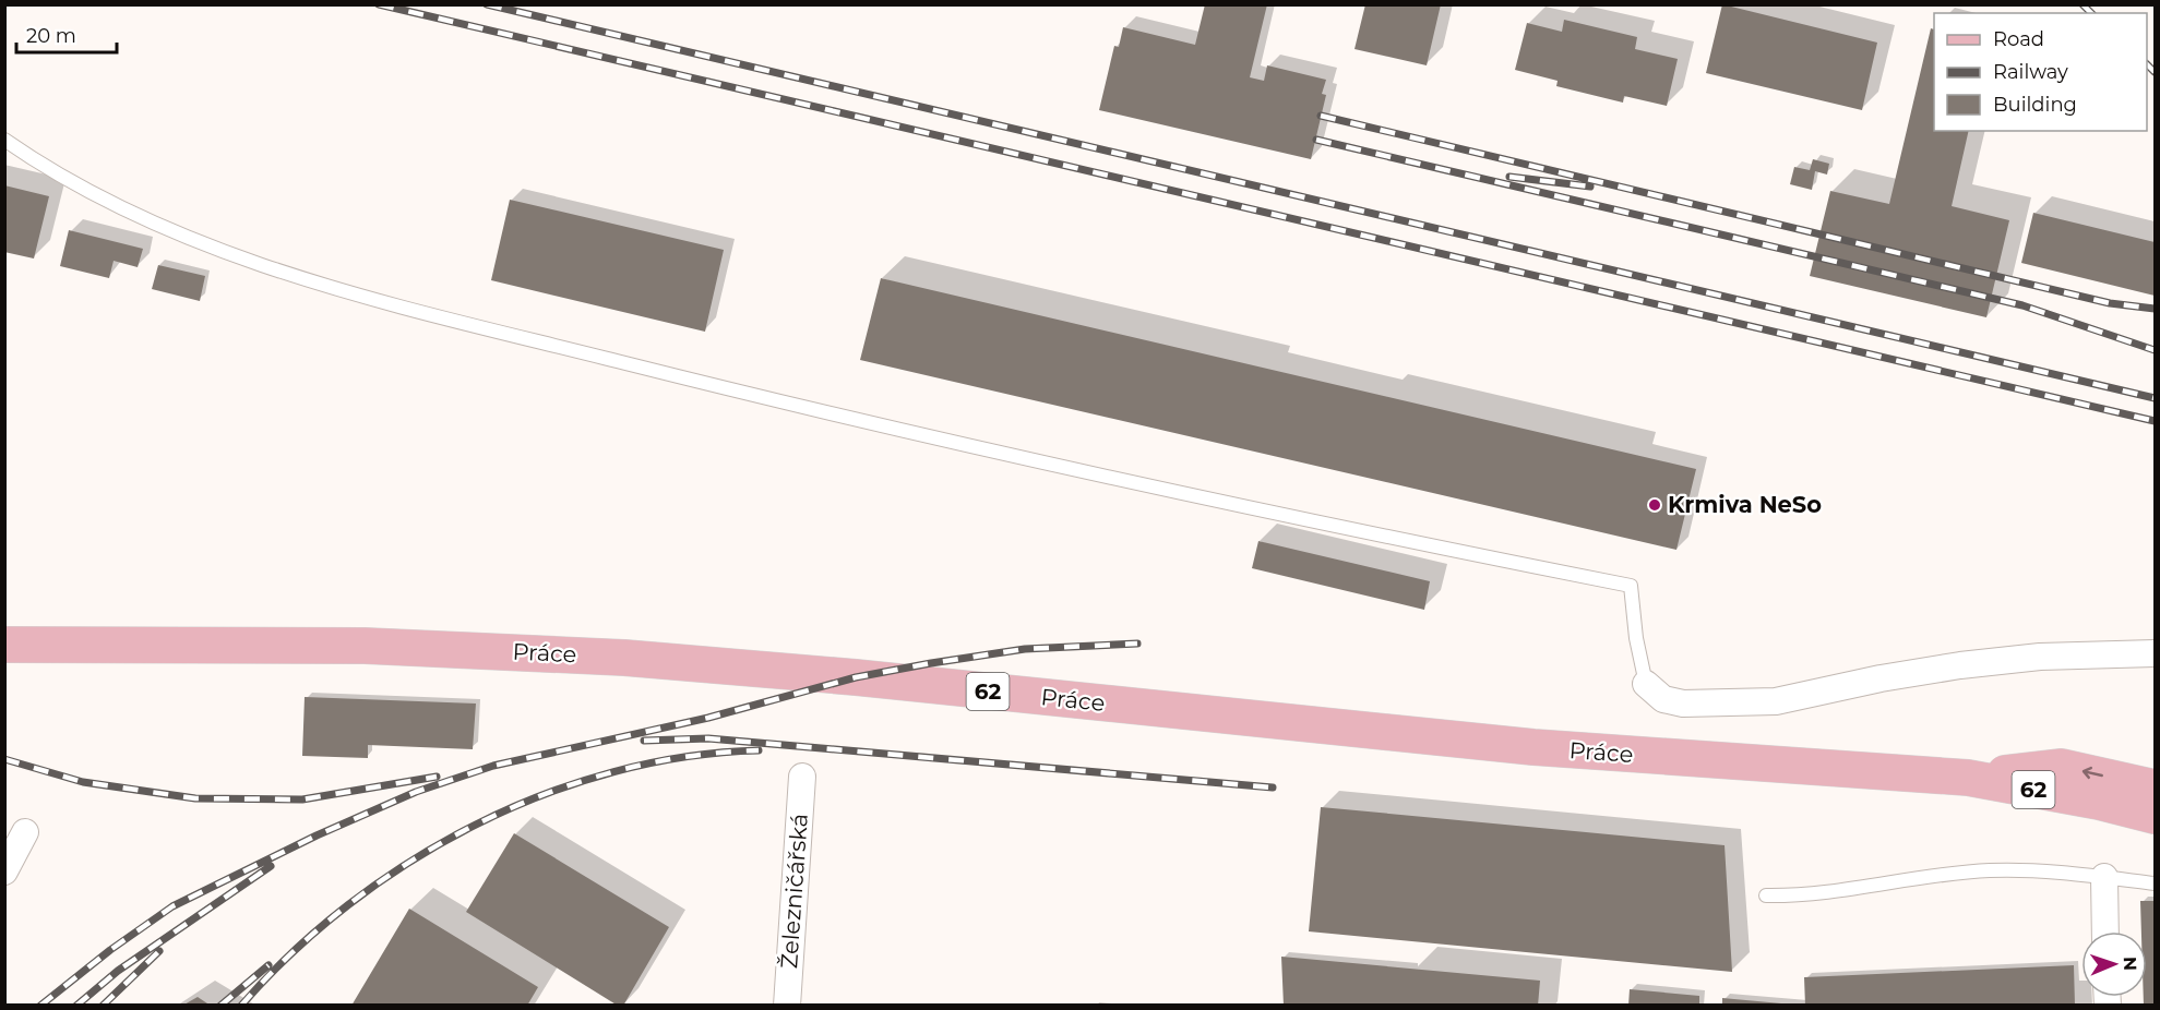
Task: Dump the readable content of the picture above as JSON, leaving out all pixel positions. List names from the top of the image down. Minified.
{"streets":{"main road":["Práce","62"],"street":["Železničářská"]},"crossings":[["Práce","62"]],"places":["Krmiva NeSo"],"legend":["Road","Railway","Building"],"scale_bar":"20 m","north":"right"}
